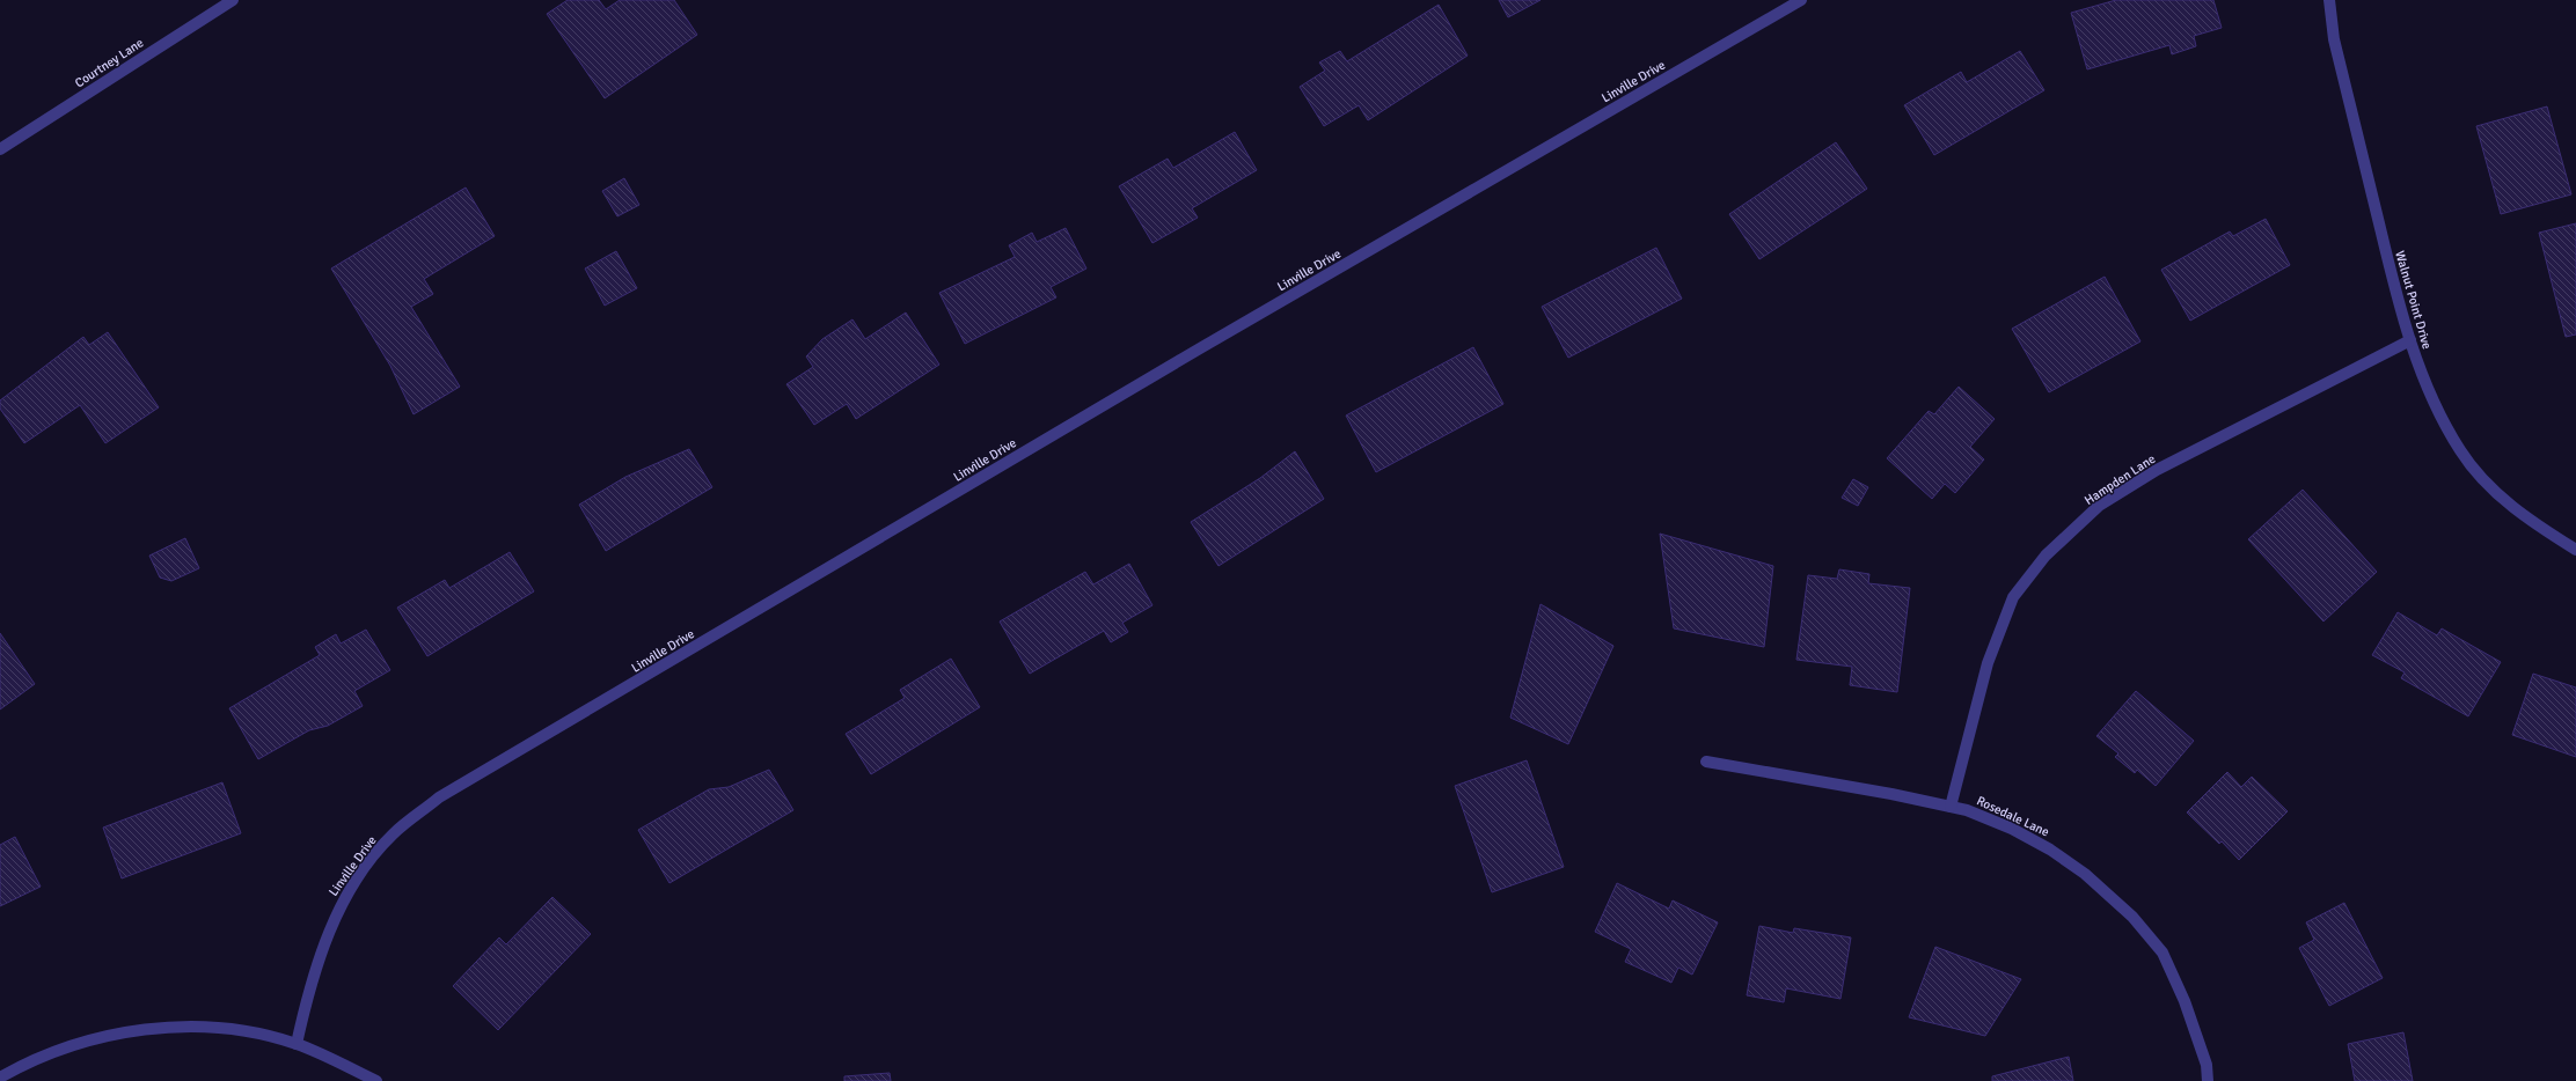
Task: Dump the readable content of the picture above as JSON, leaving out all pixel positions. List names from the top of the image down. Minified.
{"streets":{"street":["Courtney Lane","Linville Drive","Walnut Point Drive","Hampden Lane","Rosedale Lane"]},"crossings":[["Walnut Point Drive","Hampden Lane"],["Hampden Lane","Rosedale Lane"]]}
